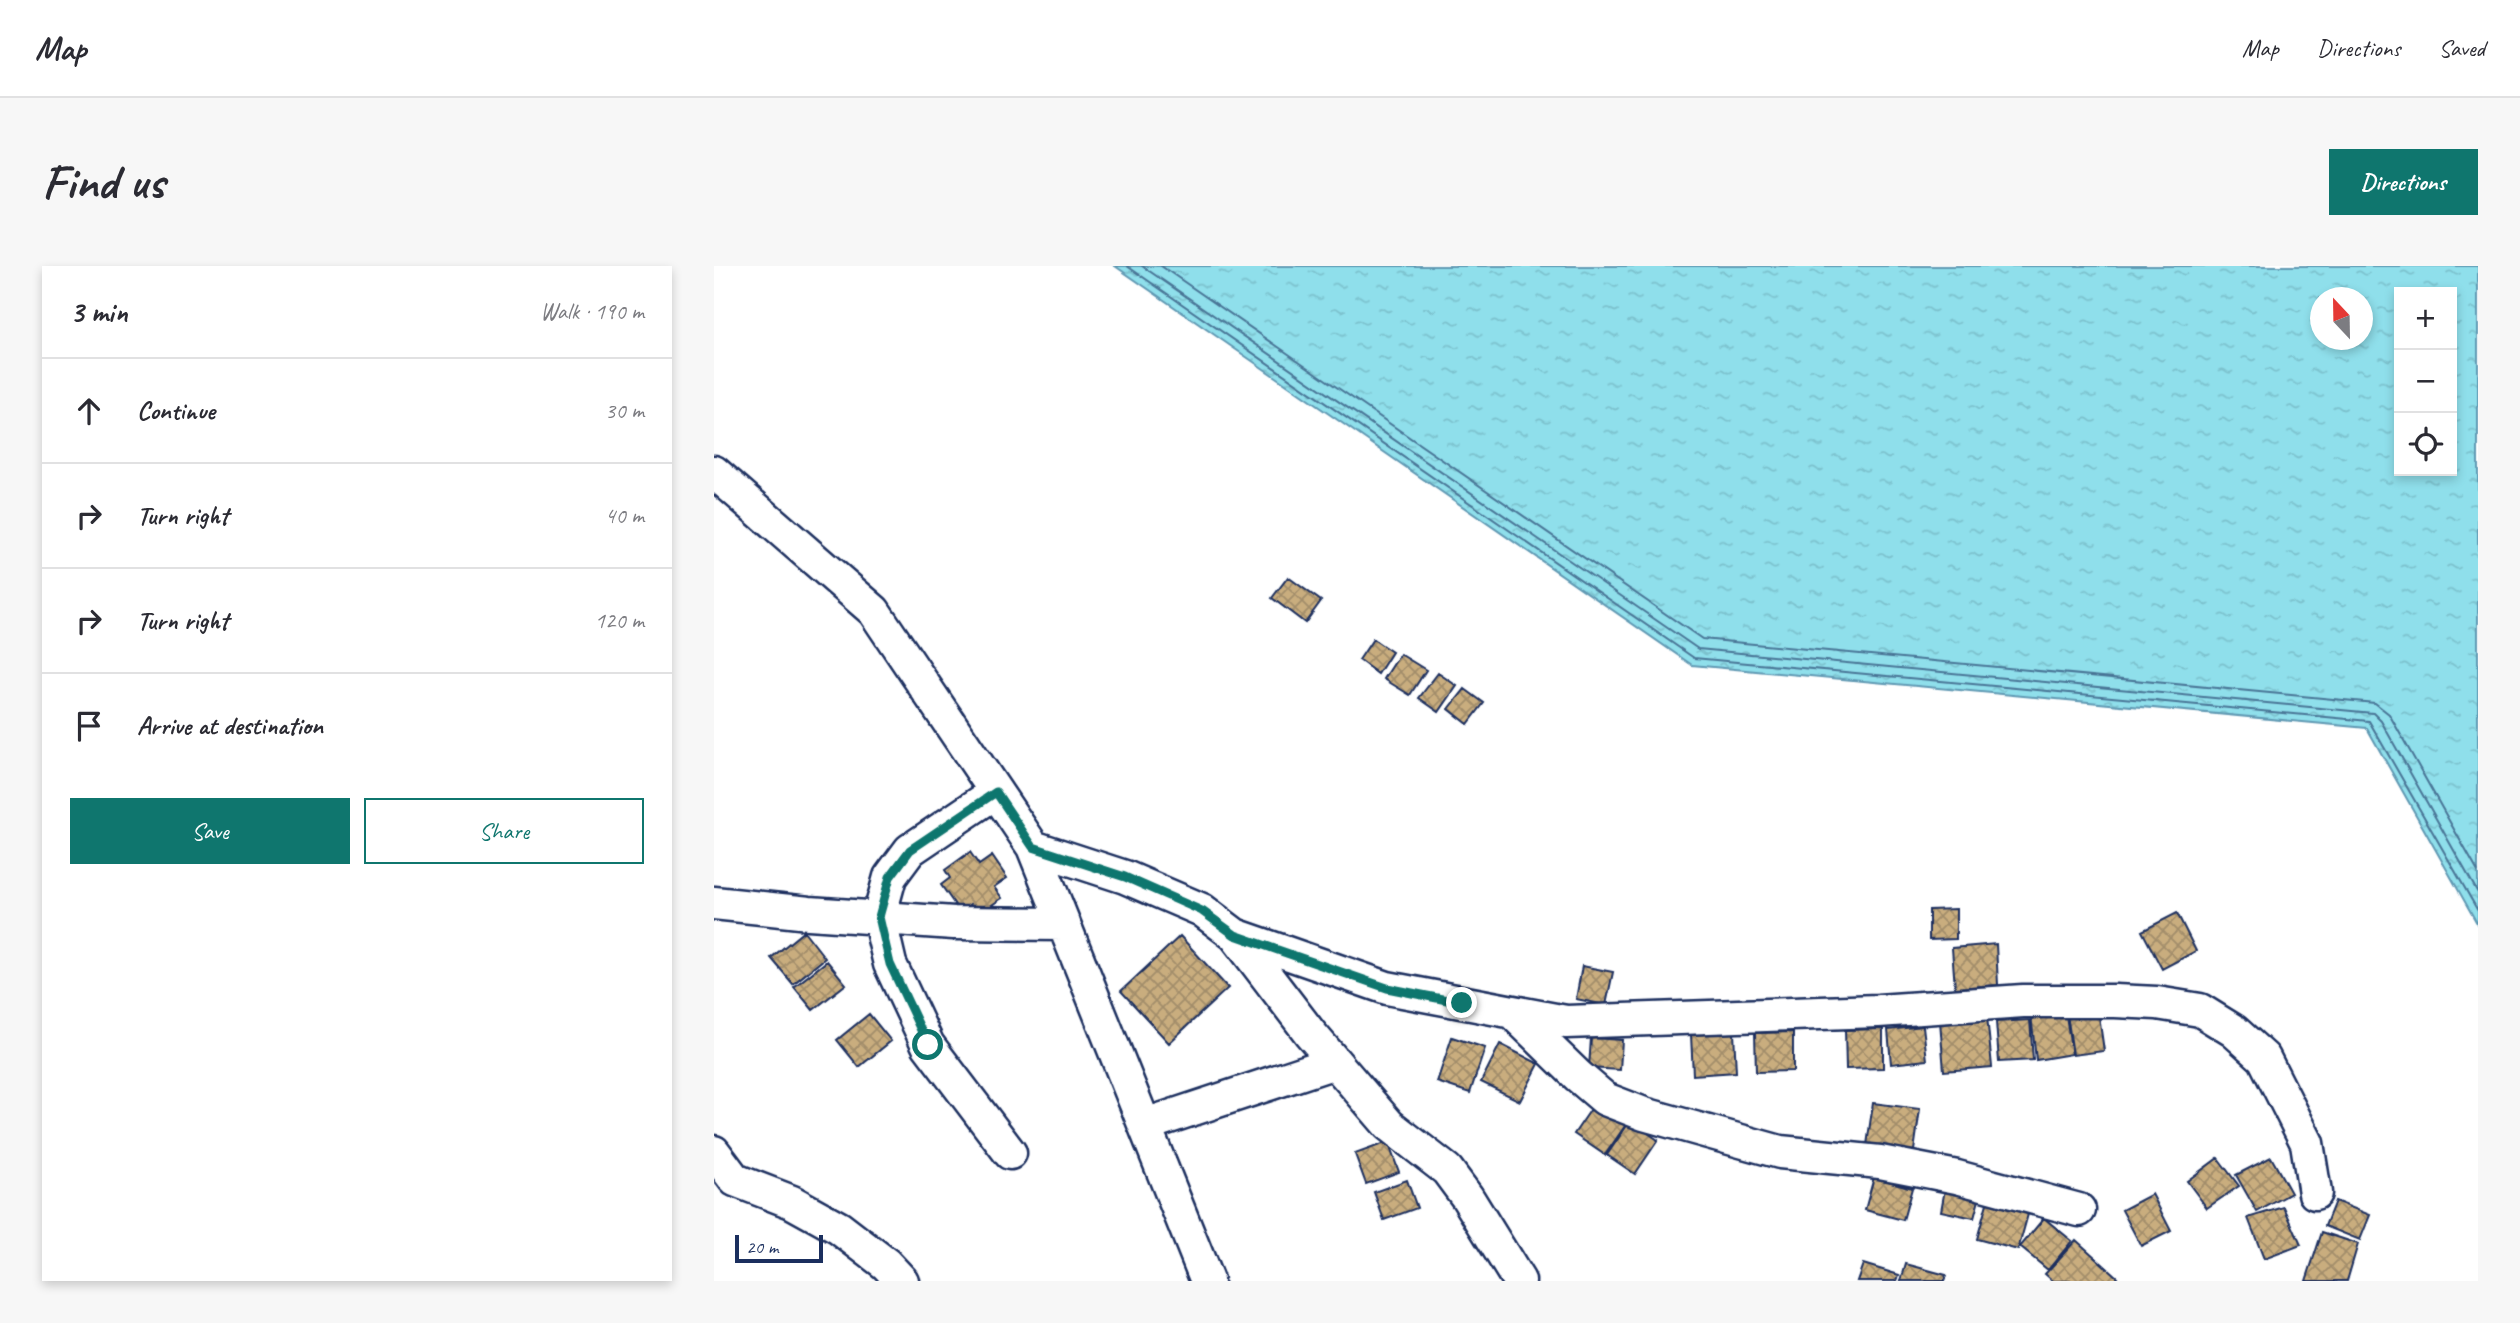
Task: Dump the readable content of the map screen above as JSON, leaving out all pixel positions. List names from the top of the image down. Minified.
{"scale_bar":"20 m","north":"top","page":{"header":"Map","nav":["Map","Directions","Saved"],"buttons":["Directions",["Save","Share"]],"title":"Find us","heading":["3 min","Walk · 190 m"],"map_buttons":["+","−"],"list":[["Continue","30 m"],["Turn right","40 m"],["Turn right","120 m"],"Arrive at destination"],"scale":"20 m"}}
